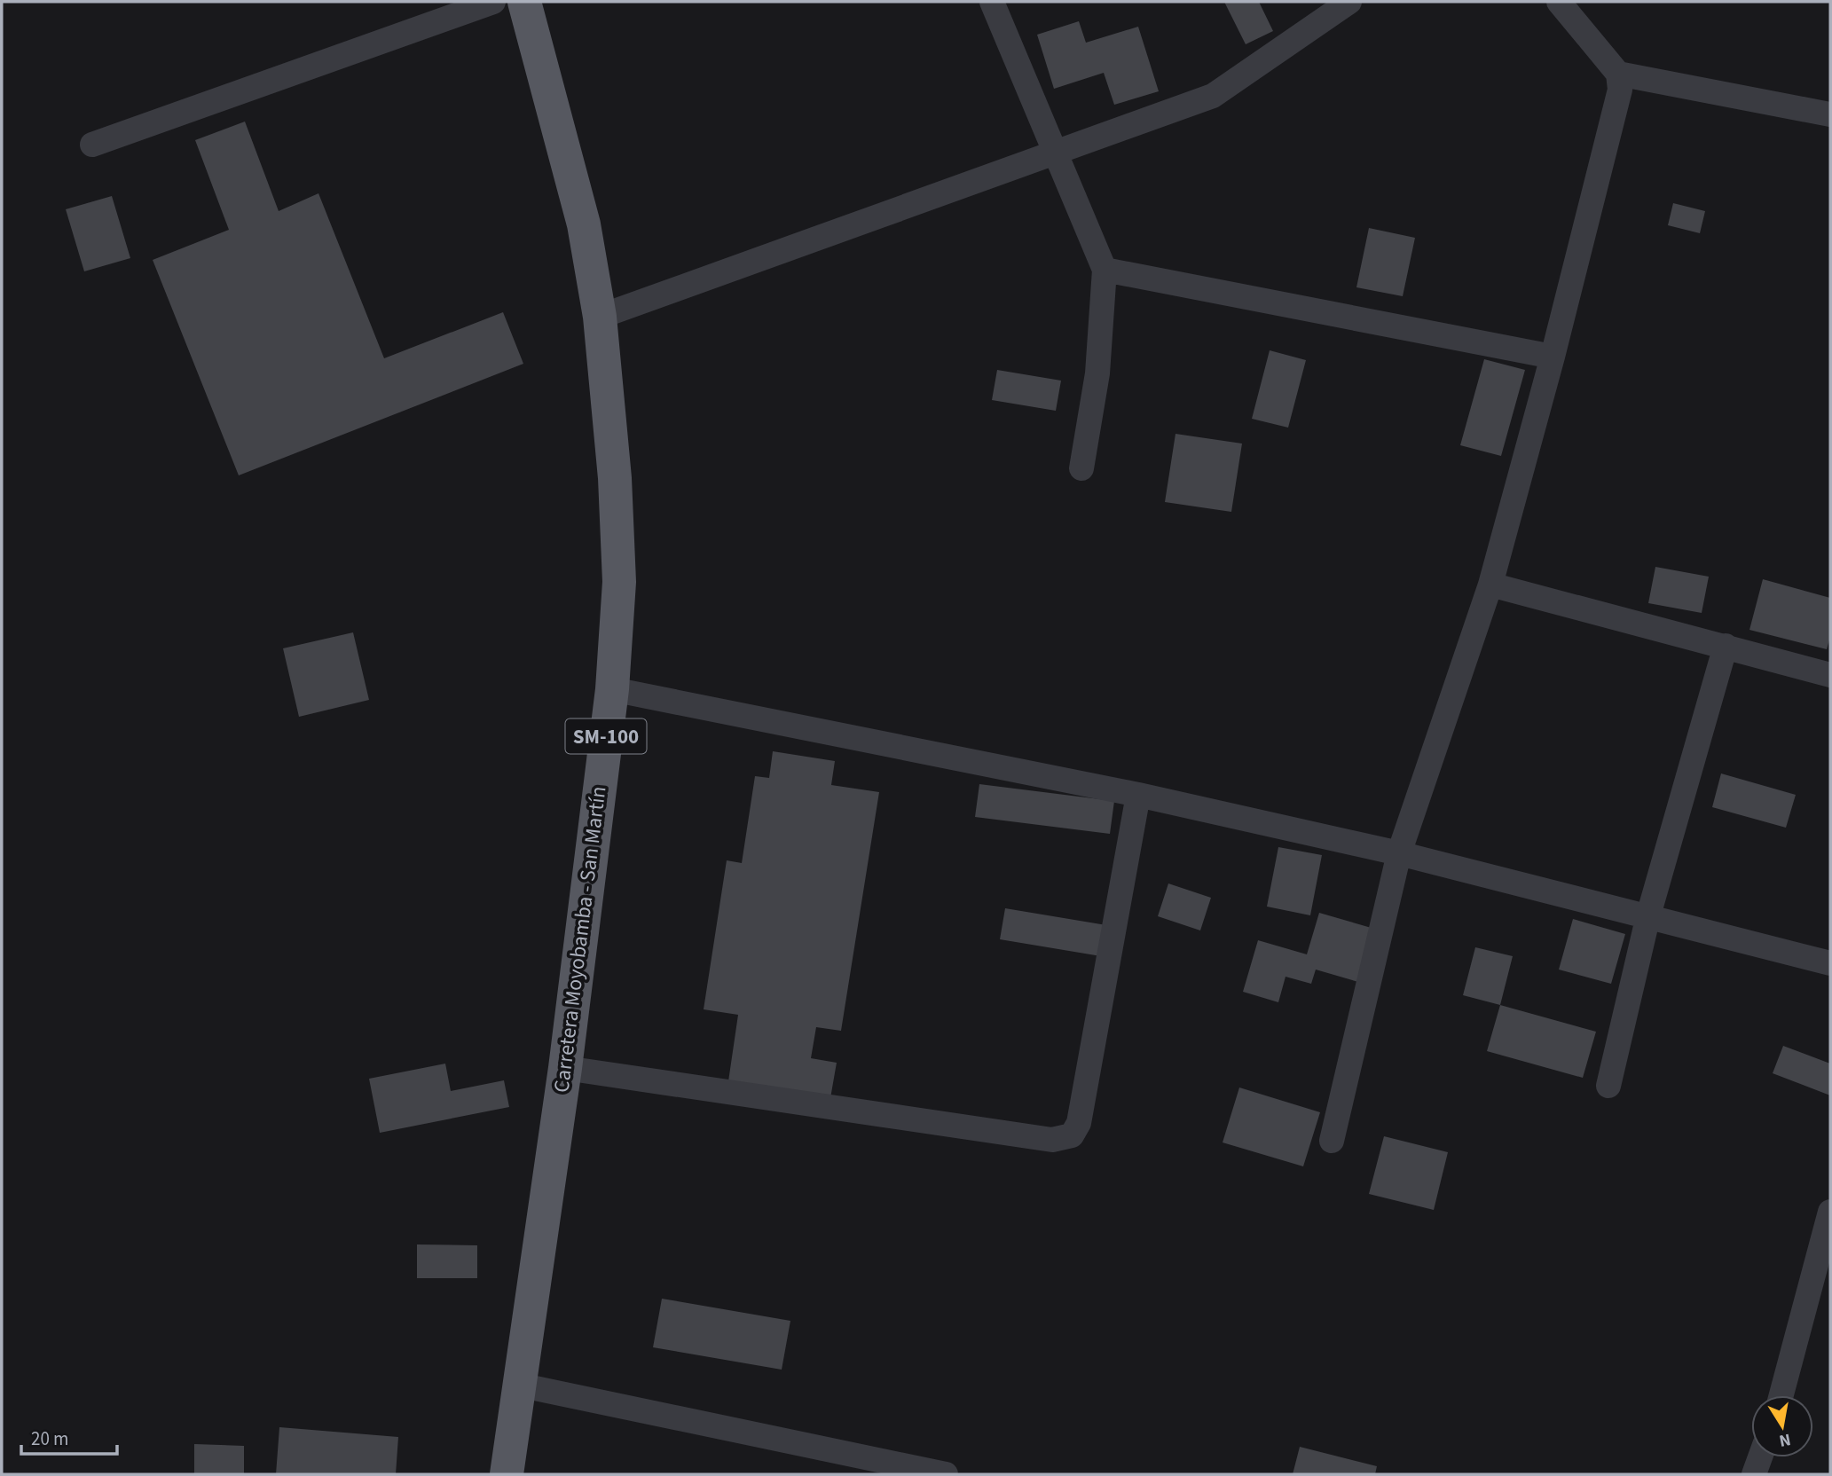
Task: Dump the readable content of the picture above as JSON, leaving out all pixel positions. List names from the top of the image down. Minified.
{"streets":{"main road":["SM-100","Carretera Moyobamba - San Martín"]},"scale_bar":"20 m","north":"bottom"}
